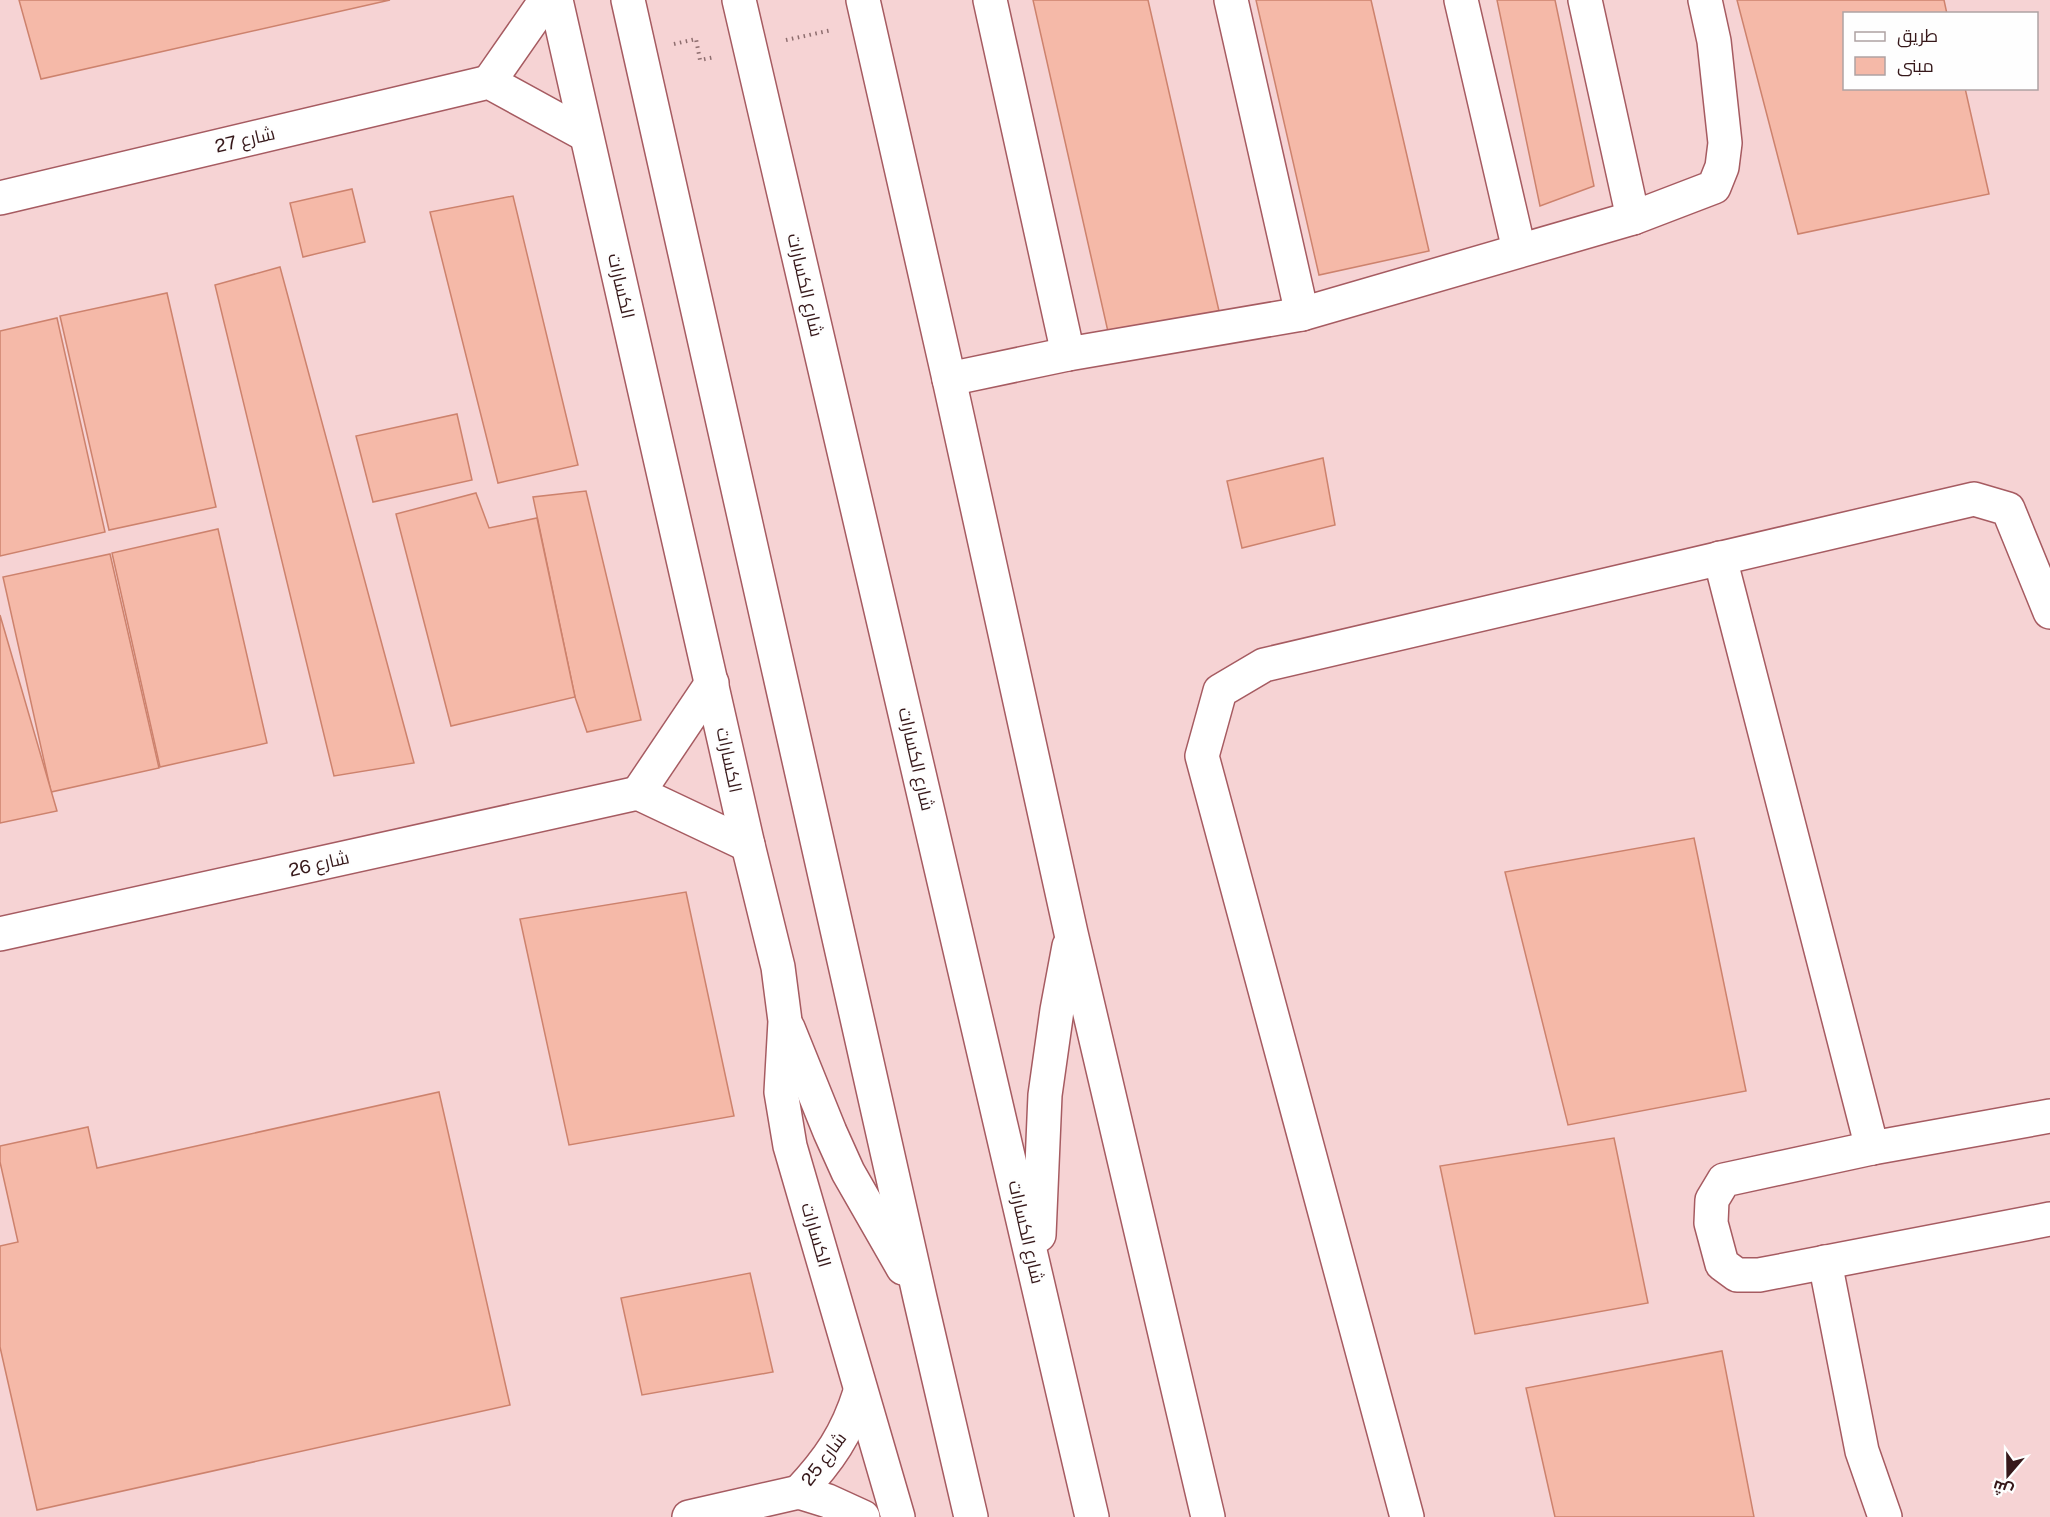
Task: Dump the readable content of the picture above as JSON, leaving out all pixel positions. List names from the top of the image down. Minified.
{"streets":{"street":["شارع 27","شارع الكسارات","الكسارات","شارع 26","شارع 25"]},"crossings":[["الكسارات","شارع 25"]],"legend":["طريق","مبنى"],"north":"bottom"}
